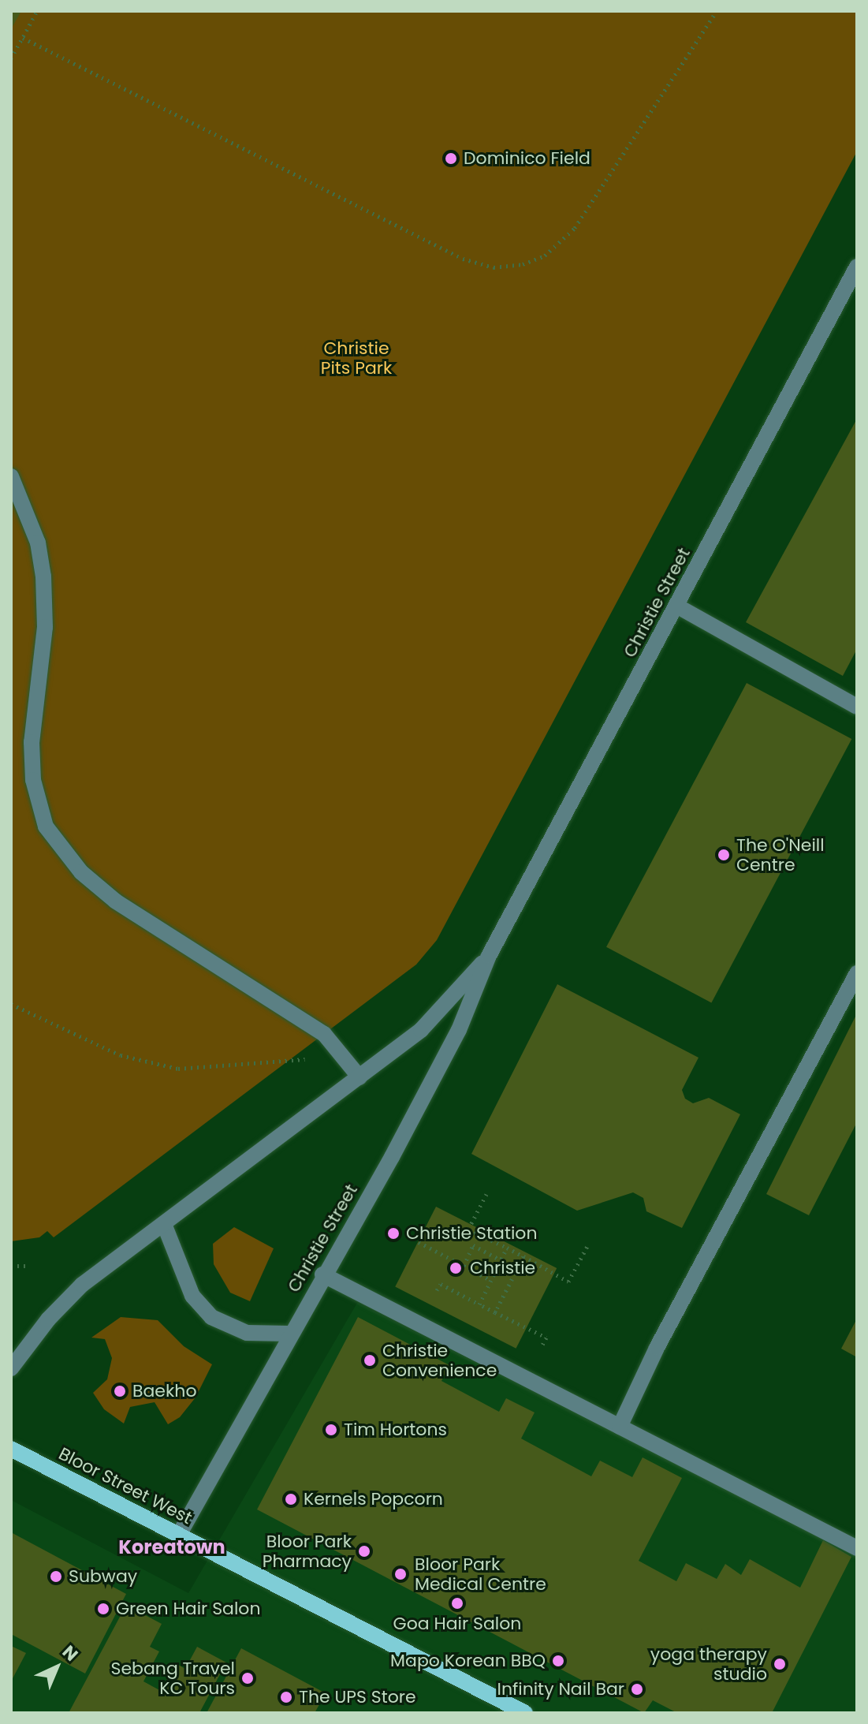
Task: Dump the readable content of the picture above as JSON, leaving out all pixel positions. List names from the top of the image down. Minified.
{"streets":{"main road":["Bloor Street West"],"street":["Christie Street"]},"crossings":[["Christie Street","Bloor Street West"]],"districts":["Koreatown"],"parks":["Christie Pits Park"],"places":["Dominico Field","The O'Neill Centre","Christie Station","Christie","Christie Convenience","Baekho","Tim Hortons","Kernels Popcorn","Bloor Park Pharmacy","Bloor Park Medical Centre","Subway","Goa Hair Salon","Green Hair Salon","Mapo Korean BBQ","yoga therapy studio","Sebang Travel KC Tours","Infinity Nail Bar","The UPS Store"],"north":"top right"}
